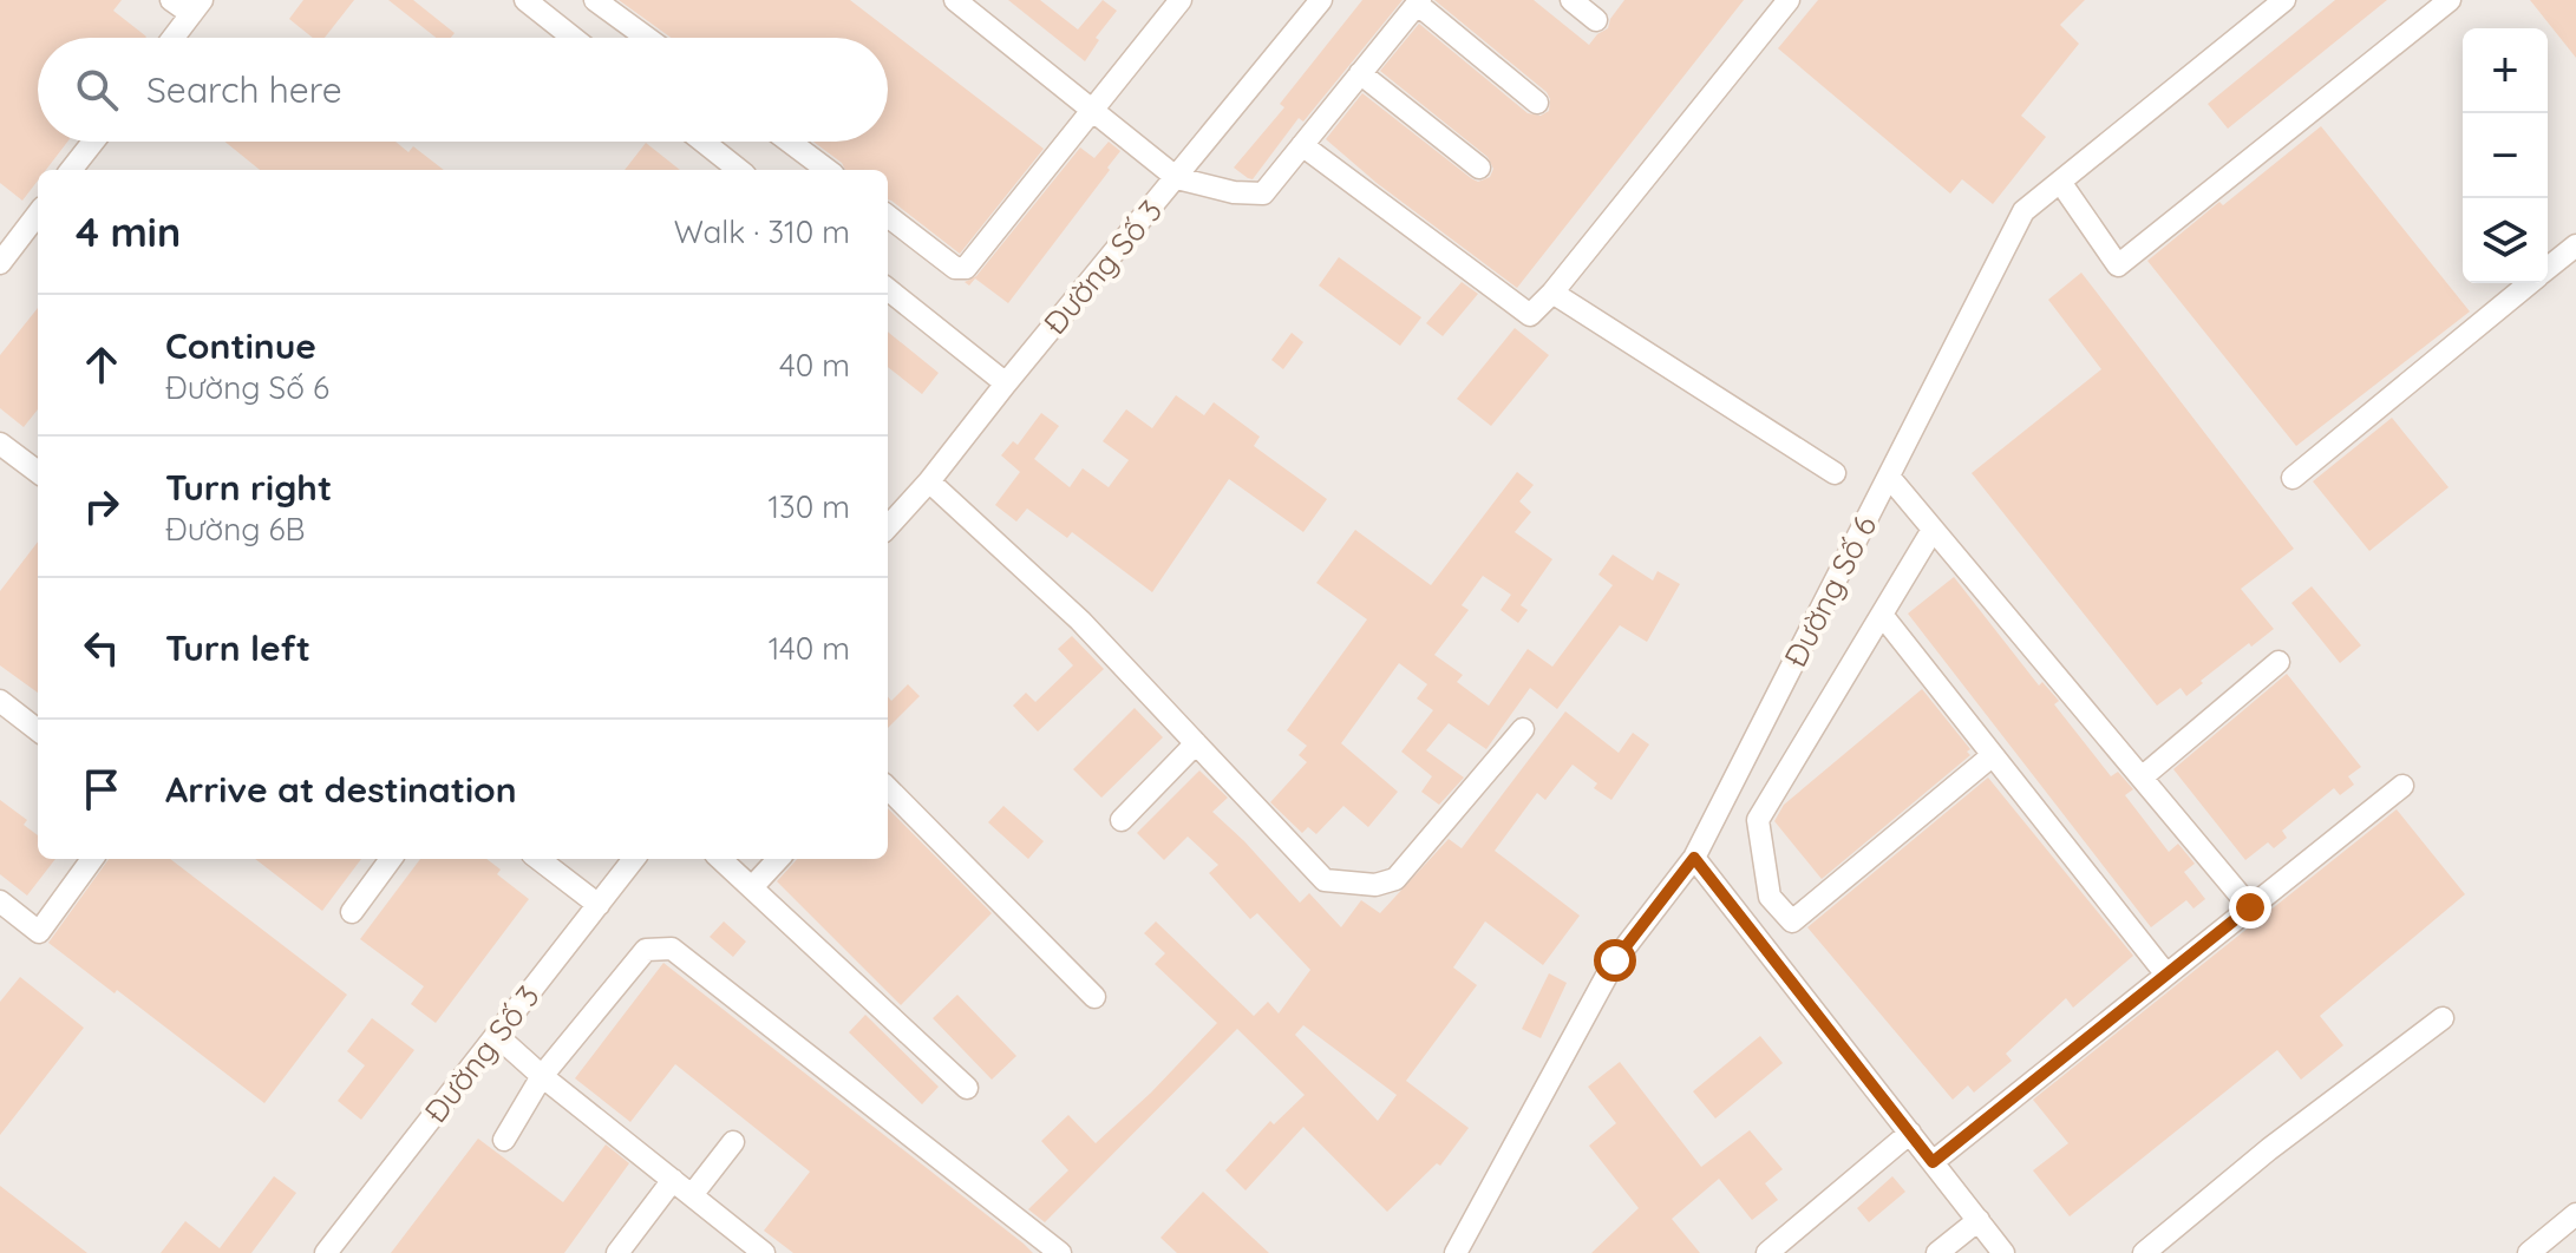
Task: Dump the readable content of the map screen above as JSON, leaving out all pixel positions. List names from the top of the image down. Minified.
{"streets":{"street":["Đường Số 3","Đường Số 6"]},"page":{"map_buttons":["+","−"],"search":"Search here","heading":["4 min","Walk · 310 m"],"list":[["Continue","Đường Số 6","40 m"],["Turn right","Đường 6B","130 m"],["Turn left","140 m"],"Arrive at destination"]}}
